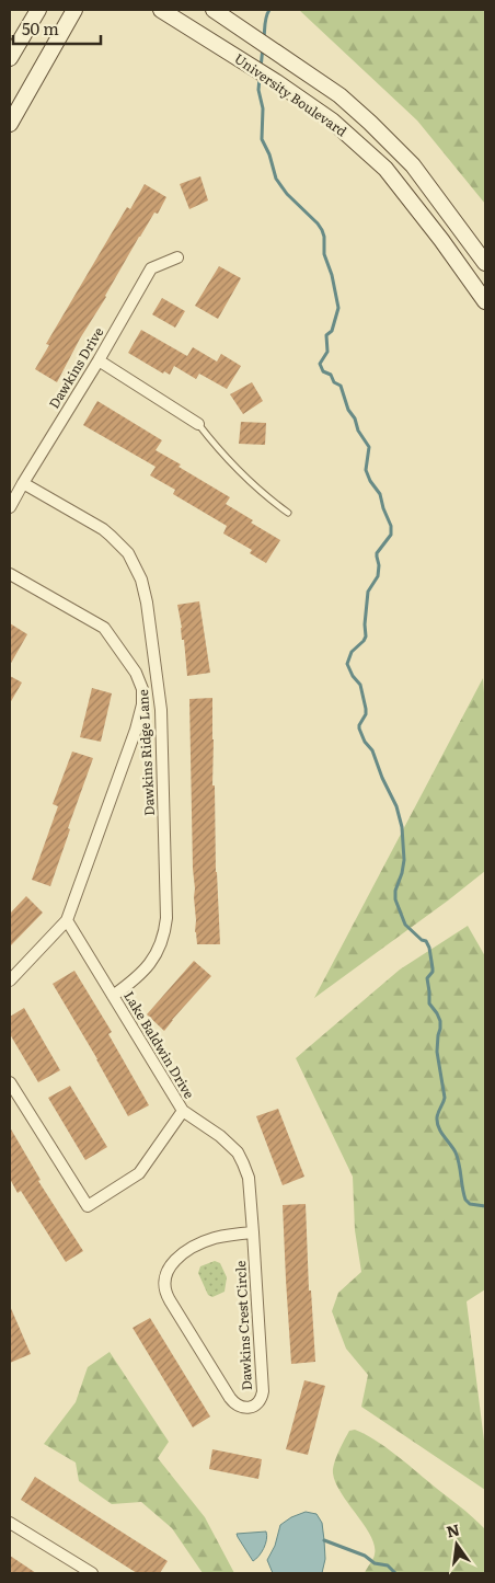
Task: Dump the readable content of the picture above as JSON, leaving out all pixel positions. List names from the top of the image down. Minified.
{"streets":{"main road":["University Boulevard"],"street":["Dawkins Drive","Dawkins Ridge Lane","Lake Baldwin Drive","Dawkins Crest Circle"]},"crossings":[["Dawkins Drive","Dawkins Ridge Lane"],["Dawkins Ridge Lane","Lake Baldwin Drive"],["Lake Baldwin Drive","Dawkins Crest Circle"]],"scale_bar":"50 m","north":"top"}
